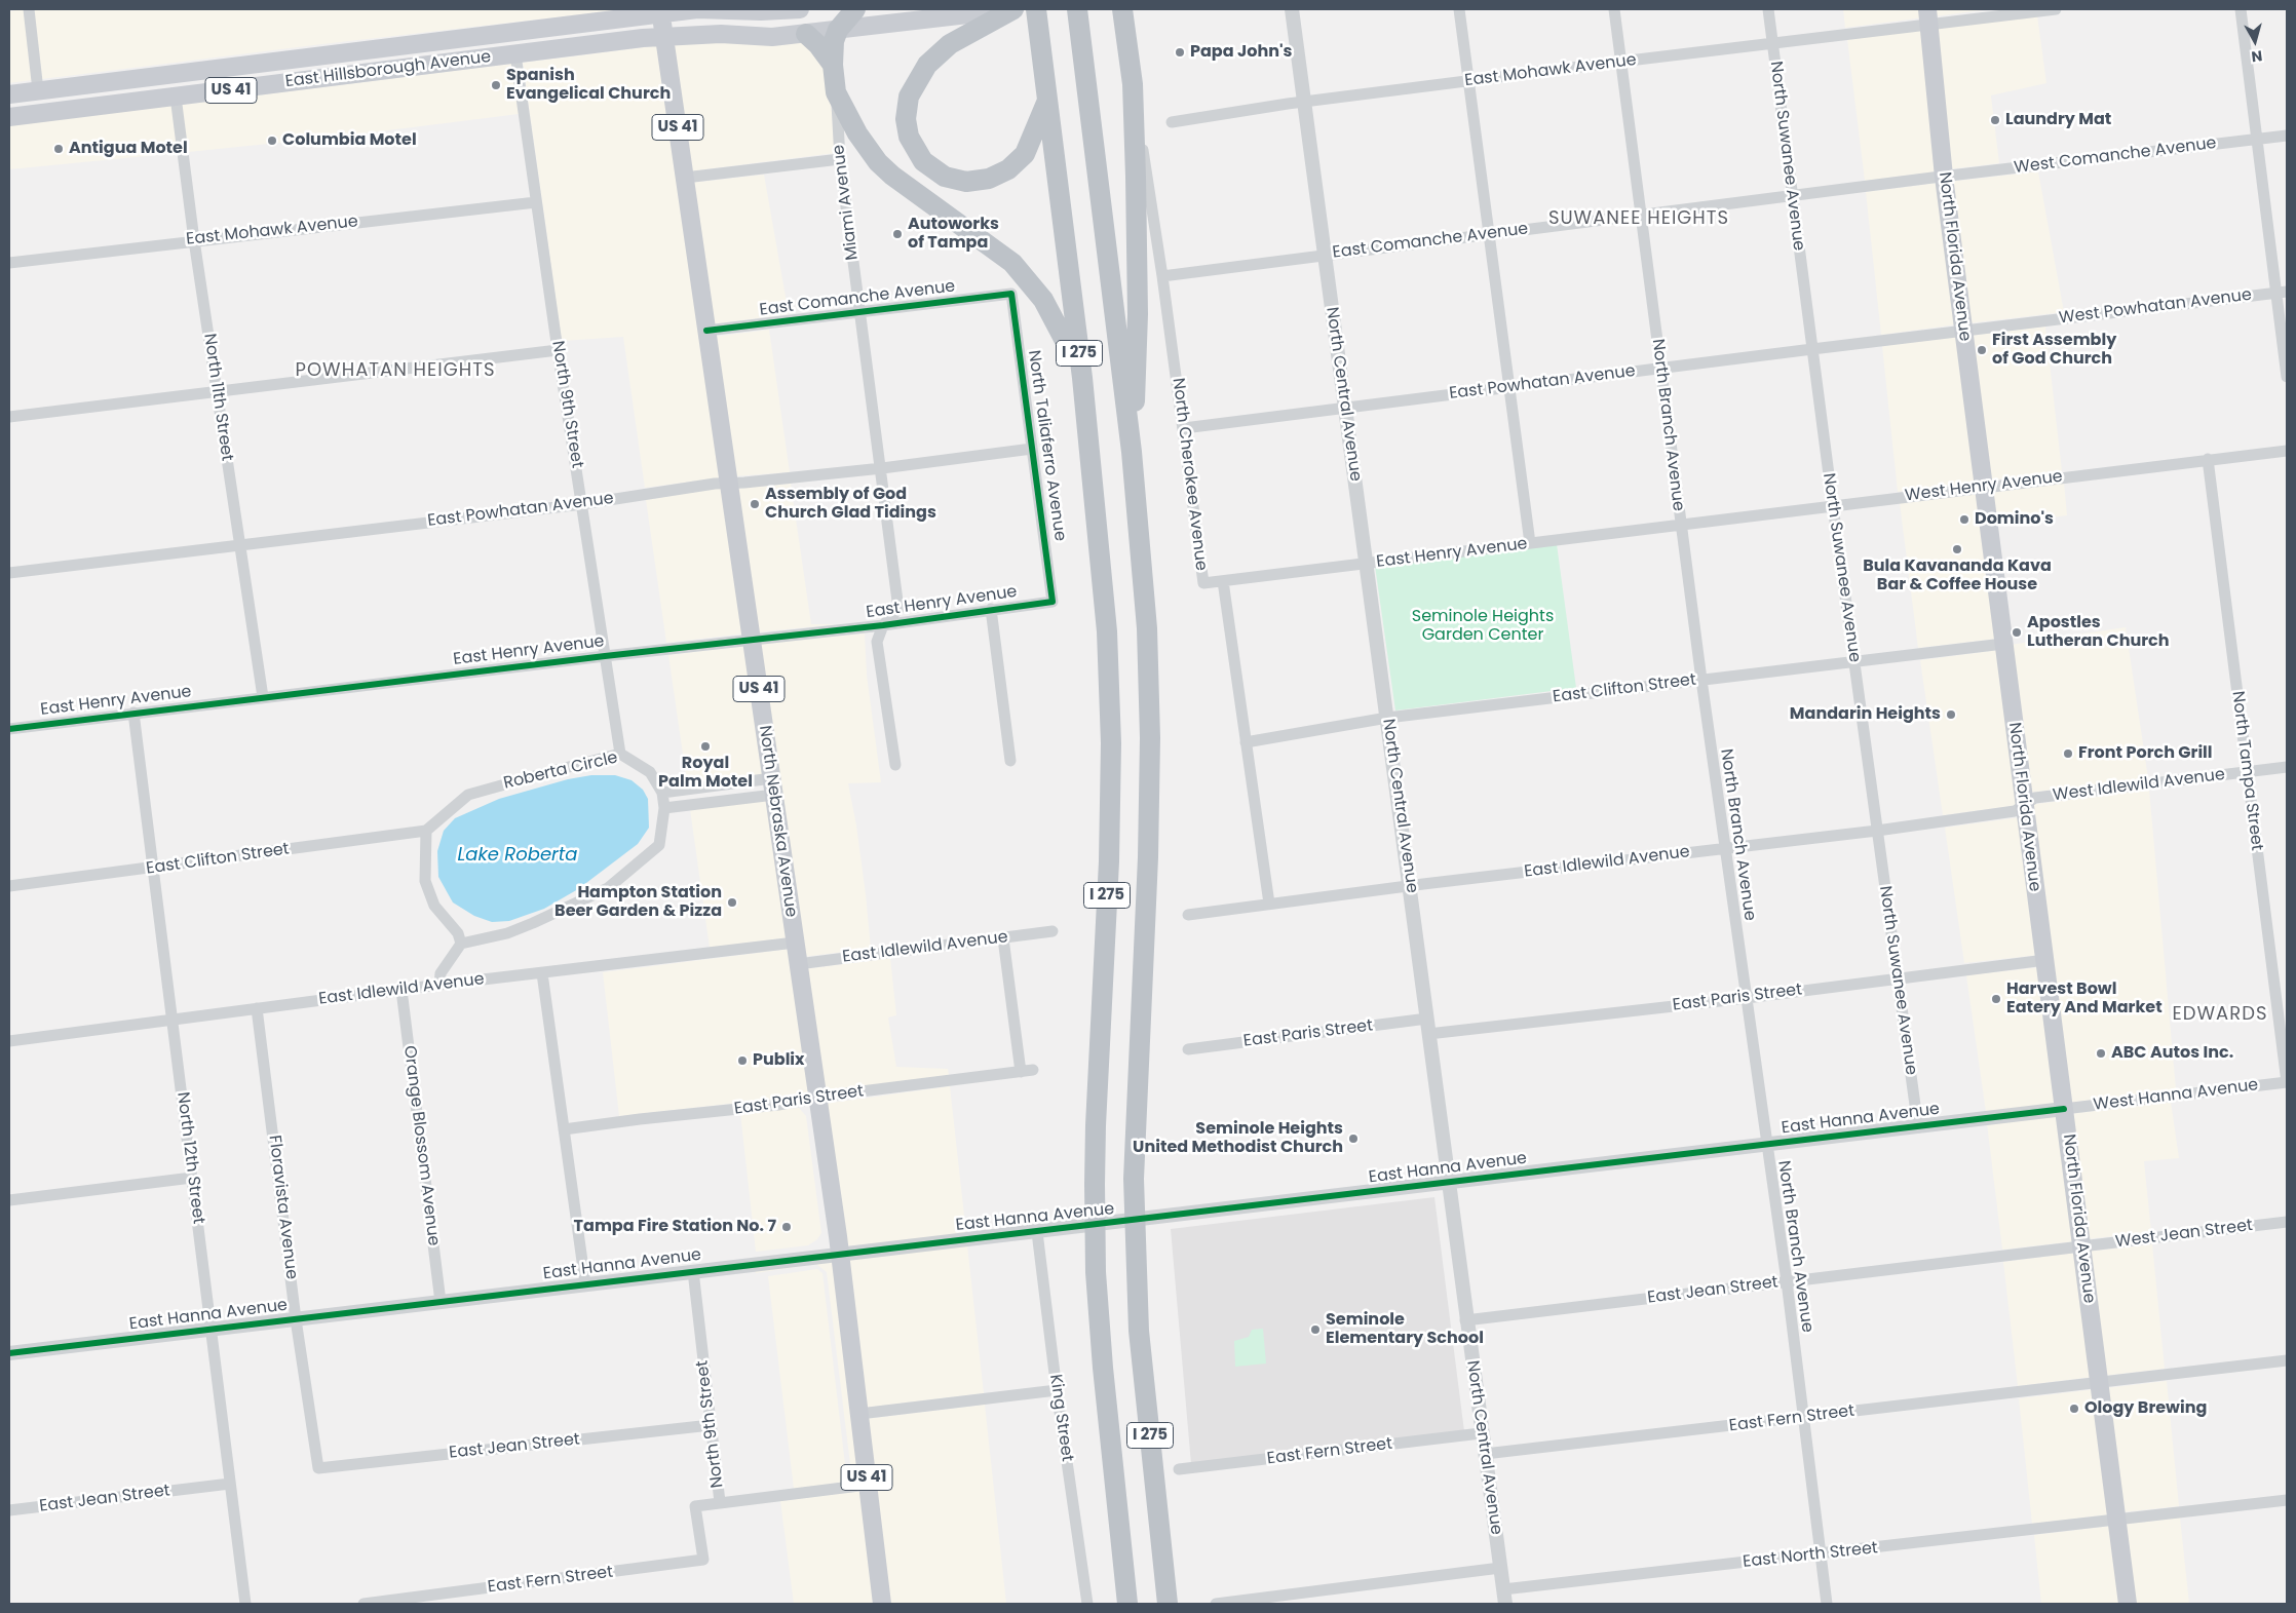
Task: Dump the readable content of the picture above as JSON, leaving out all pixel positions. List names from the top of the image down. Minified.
{"streets":{"highway":["I 275"],"main road":["East Hillsborough Avenue","US 41","North Florida Avenue","North Nebraska Avenue"],"street":["East Mohawk Avenue","North Suwanee Avenue","West Comanche Avenue","Miami Avenue","East Comanche Avenue","West Powhatan Avenue","East Powhatan Avenue","North Central Avenue","North 11th Street","North 9th Street","North Branch Avenue","North Taliaferro Avenue","North Cherokee Avenue","West Henry Avenue","East Henry Avenue","East Clifton Street","Roberta Circle","North Tampa Street","West Idlewild Avenue","East Idlewild Avenue","East Paris Street","West Hanna Avenue","East Hanna Avenue","Orange Blossom Avenue","North 12th Street","Floravista Avenue","West Jean Street","East Jean Street","King Street","East Fern Street","East North Street"]},"crossings":[["East Hillsborough Avenue","North 11th Street"],["East Hillsborough Avenue","North 9th Street"],["East Hillsborough Avenue","North Nebraska Avenue"],["East Mohawk Avenue","North Suwanee Avenue"],["East Mohawk Avenue","North Florida Avenue"],["East Mohawk Avenue","North Central Avenue"],["East Mohawk Avenue","North 11th Street"],["East Mohawk Avenue","North 9th Street"],["East Mohawk Avenue","North Branch Avenue"],["North Suwanee Avenue","East Comanche Avenue"],["North Suwanee Avenue","East Powhatan Avenue"],["North Suwanee Avenue","West Henry Avenue"],["North Suwanee Avenue","East Clifton Street"],["North Suwanee Avenue","East Idlewild Avenue"],["North Suwanee Avenue","East Paris Street"],["North Suwanee Avenue","East Hanna Avenue"],["West Comanche Avenue","East Comanche Avenue"],["West Comanche Avenue","North Florida Avenue"],["Miami Avenue","East Comanche Avenue"],["Miami Avenue","East Powhatan Avenue"],["Miami Avenue","East Henry Avenue"],["East Comanche Avenue","North Florida Avenue"],["East Comanche Avenue","North Central Avenue"],["East Comanche Avenue","North Branch Avenue"],["East Comanche Avenue","North Taliaferro Avenue"],["East Comanche Avenue","North Cherokee Avenue"],["East Comanche Avenue","North Nebraska Avenue"],["North Florida Avenue","West Powhatan Avenue"],["North Florida Avenue","East Powhatan Avenue"],["North Florida Avenue","West Henry Avenue"],["North Florida Avenue","East Clifton Street"],["North Florida Avenue","West Idlewild Avenue"],["North Florida Avenue","East Idlewild Avenue"],["North Florida Avenue","East Paris Street"],["North Florida Avenue","West Hanna Avenue"],["North Florida Avenue","East Hanna Avenue"],["North Florida Avenue","West Jean Street"],["North Florida Avenue","East Jean Street"],["North Florida Avenue","East Fern Street"],["North Florida Avenue","East North Street"],["West Powhatan Avenue","East Powhatan Avenue"],["East Powhatan Avenue","North Central Avenue"],["East Powhatan Avenue","North 11th Street"],["East Powhatan Avenue","North 9th Street"],["East Powhatan Avenue","North Branch Avenue"],["East Powhatan Avenue","North Taliaferro Avenue"],["East Powhatan Avenue","North Cherokee Avenue"],["East Powhatan Avenue","North Nebraska Avenue"],["North Central Avenue","East Henry Avenue"],["North Central Avenue","East Clifton Street"],["North Central Avenue","East Idlewild Avenue"],["North Central Avenue","East Paris Street"],["North Central Avenue","East Hanna Avenue"],["North Central Avenue","East Jean Street"],["North Central Avenue","East Fern Street"],["North Central Avenue","East North Street"],["North 11th Street","East Henry Avenue"],["North 9th Street","East Henry Avenue"],["North 9th Street","Roberta Circle"],["North 9th Street","East Hanna Avenue"],["North 9th Street","East Jean Street"],["North 9th Street","East Fern Street"],["North Branch Avenue","West Henry Avenue"],["North Branch Avenue","East Henry Avenue"],["North Branch Avenue","East Clifton Street"],["North Branch Avenue","East Idlewild Avenue"],["North Branch Avenue","East Paris Street"],["North Branch Avenue","East Hanna Avenue"],["North Branch Avenue","East Jean Street"],["North Branch Avenue","East Fern Street"],["North Branch Avenue","East North Street"],["North Taliaferro Avenue","East Henry Avenue"],["North Cherokee Avenue","East Henry Avenue"],["North Cherokee Avenue","East Clifton Street"],["North Cherokee Avenue","East Idlewild Avenue"],["West Henry Avenue","East Henry Avenue"],["West Henry Avenue","North Tampa Street"],["East Henry Avenue","North Nebraska Avenue"],["East Henry Avenue","North 12th Street"],["East Clifton Street","Roberta Circle"],["East Clifton Street","North 12th Street"],["North Tampa Street","West Idlewild Avenue"],["North Tampa Street","West Hanna Avenue"],["West Idlewild Avenue","East Idlewild Avenue"],["North Nebraska Avenue","East Idlewild Avenue"],["North Nebraska Avenue","East Paris Street"],["North Nebraska Avenue","East Hanna Avenue"],["East Idlewild Avenue","Orange Blossom Avenue"],["East Idlewild Avenue","North 12th Street"],["East Idlewild Avenue","Floravista Avenue"],["West Hanna Avenue","East Hanna Avenue"],["East Hanna Avenue","Orange Blossom Avenue"],["East Hanna Avenue","North 12th Street"],["East Hanna Avenue","Floravista Avenue"],["East Hanna Avenue","King Street"],["North 12th Street","East Jean Street"],["Floravista Avenue","East Jean Street"],["West Jean Street","East Jean Street"]],"districts":["SUWANEE HEIGHTS","POWHATAN HEIGHTS","EDWARDS"],"water":["Lake Roberta"],"parks":["Seminole Heights Garden Center"],"places":["Papa John's","Spanish Evangelical Church","Laundry Mat","Columbia Motel","Antigua Motel","Autoworks of Tampa","First Assembly of God Church","Assembly of God Church Glad Tidings","Domino's","Bula Kavananda Kava Bar & Coffee House","Apostles Lutheran Church","Mandarin Heights","Royal Palm Motel","Front Porch Grill","Hampton Station Beer Garden & Pizza","Harvest Bowl Eatery And Market","ABC Autos Inc.","Publix","Seminole Heights United Methodist Church","Tampa Fire Station No. 7","Seminole Elementary School","Ology Brewing"],"north":"bottom"}
